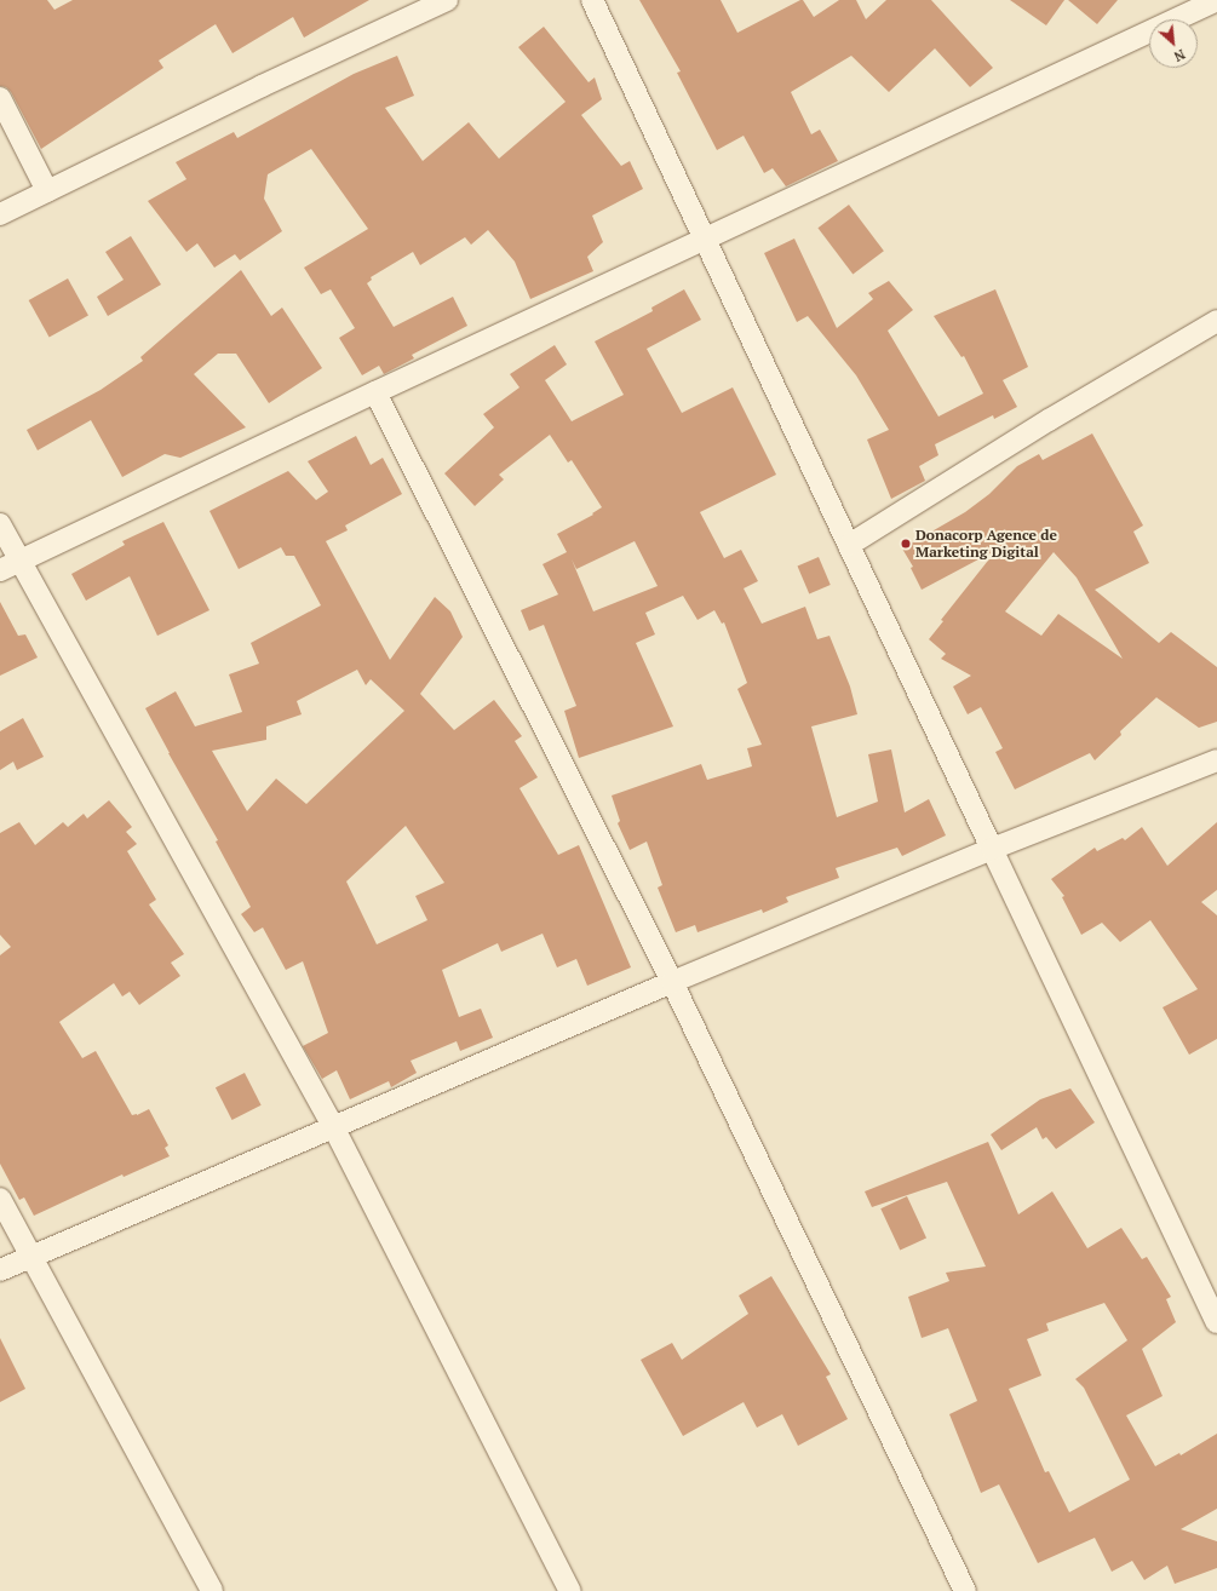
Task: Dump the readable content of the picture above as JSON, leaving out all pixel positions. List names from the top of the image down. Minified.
{"places":["Donacorp Agence de Marketing Digital"],"north":"bottom right"}
